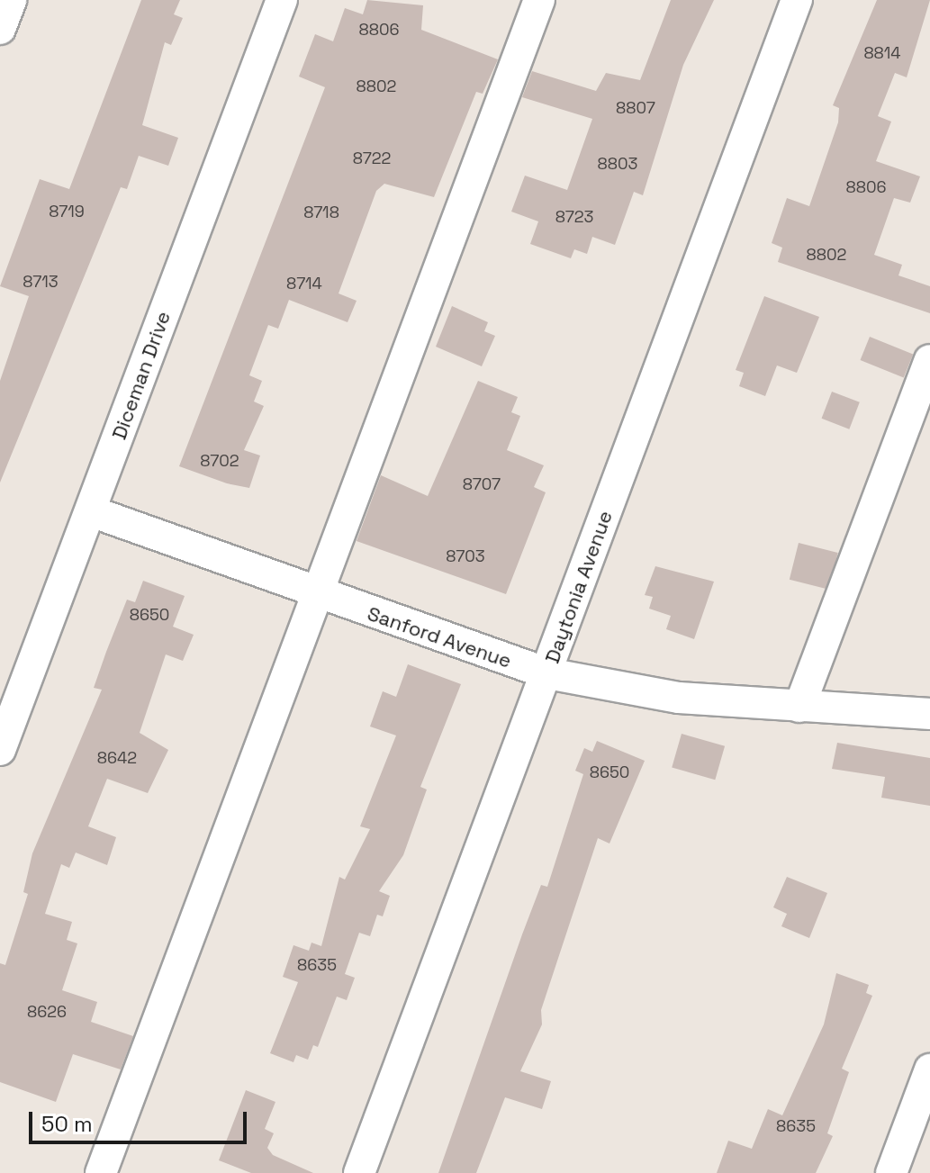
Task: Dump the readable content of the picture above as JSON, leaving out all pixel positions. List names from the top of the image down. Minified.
{"streets":{"street":["Diceman Drive","Daytonia Avenue","Sanford Avenue"]},"crossings":[["Diceman Drive","Sanford Avenue"],["Daytonia Avenue","Sanford Avenue"]],"house_numbers":["8806","8814","8802","8807","8722","8803","8806","8719","8718","8723","8802","8713","8714","8702","8707","8703","8650","8642","8650","8635","8626","8635"],"scale_bar":"50 m"}
